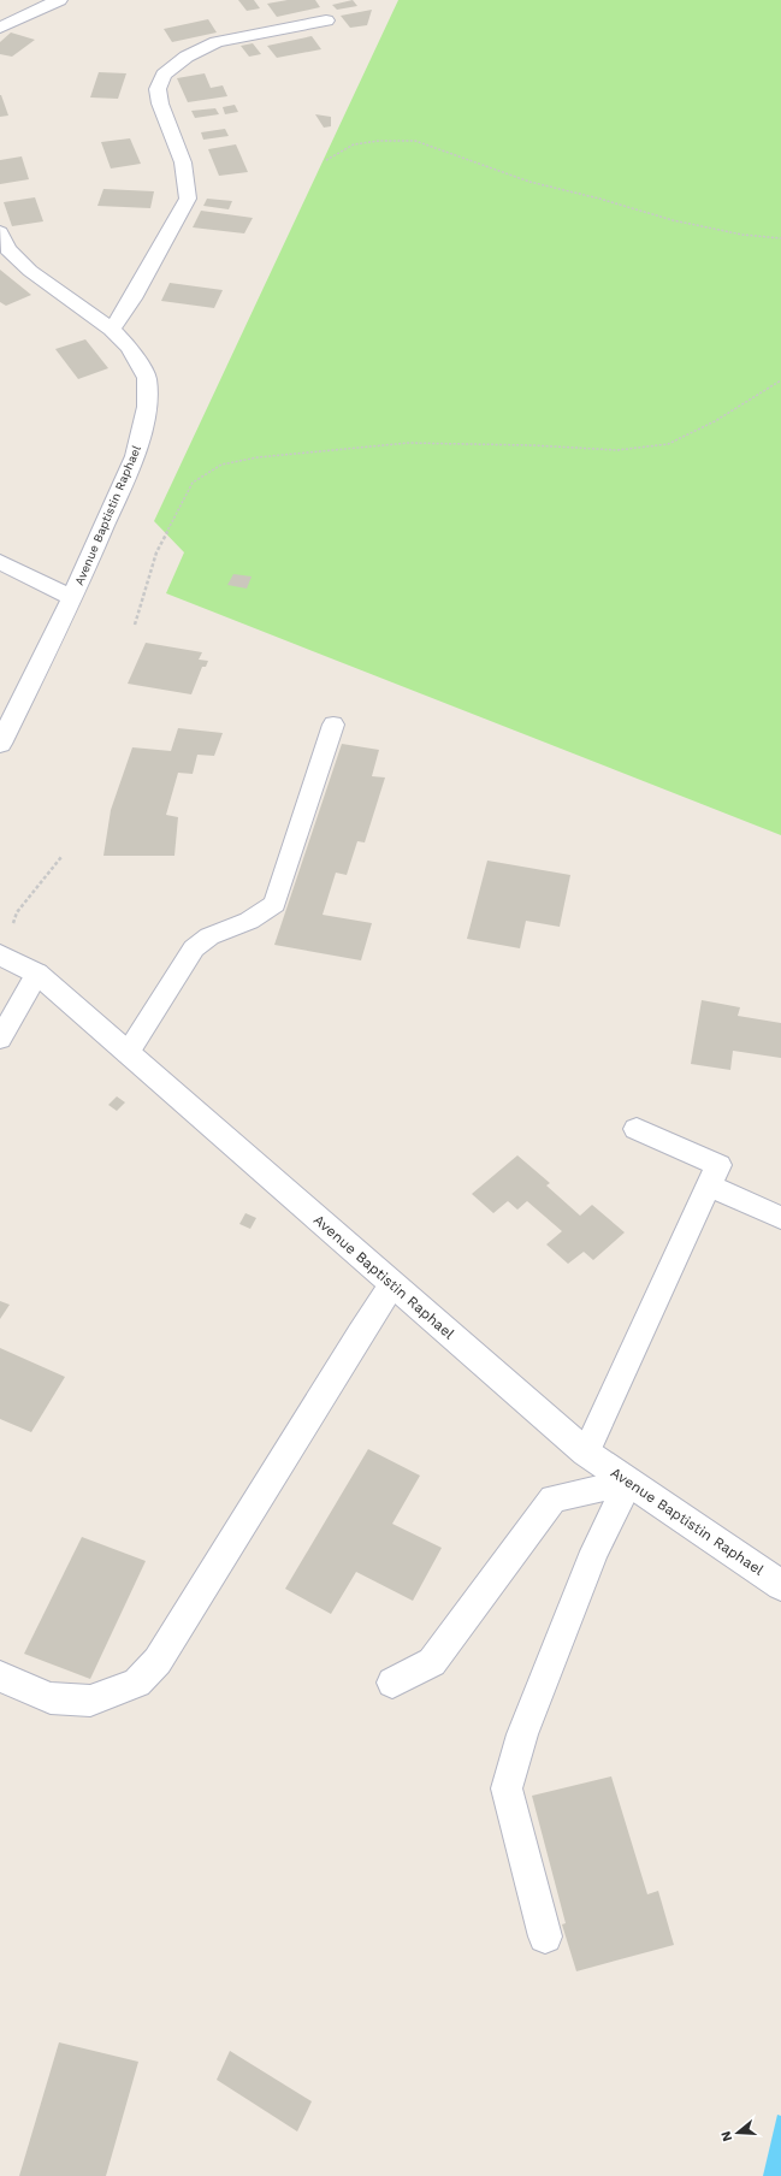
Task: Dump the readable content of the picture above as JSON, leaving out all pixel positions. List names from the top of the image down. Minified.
{"streets":{"street":["Avenue Baptistin Raphael"]},"north":"left"}
